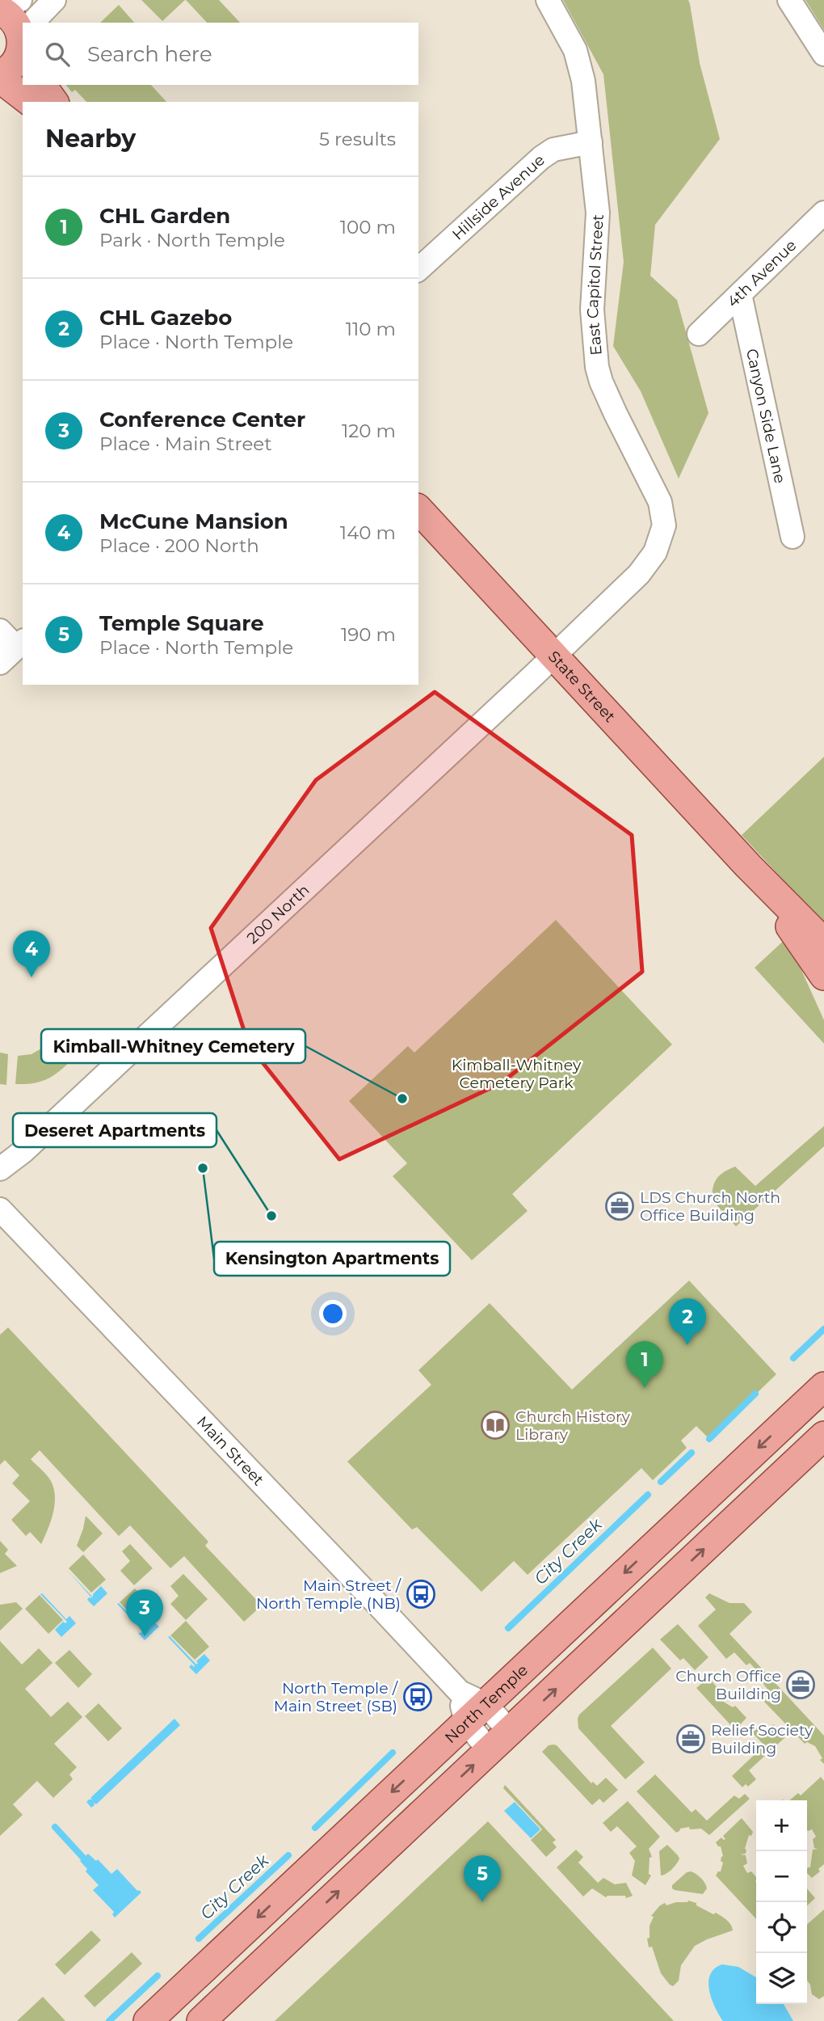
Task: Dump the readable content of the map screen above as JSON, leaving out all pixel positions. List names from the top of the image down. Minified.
{"streets":{"main road":["State Street","North Temple"],"street":["Hillside Avenue","4th Avenue","East Capitol Street","Canyon Side Lane","200 North","Main Street"]},"crossings":[["Hillside Avenue","East Capitol Street"],["4th Avenue","Canyon Side Lane"],["East Capitol Street","State Street"],["East Capitol Street","200 North"],["State Street","200 North"],["Main Street","North Temple"]],"water":["City Creek"],"parks":["Kimball-Whitney Cemetery Park"],"places":{"other":["Kimball-Whitney Cemetery","Kensington Apartments","Deseret Apartments"],"office":["LDS Church North Office Building","Church Office Building","Relief Society Building"],"library":["Church History Library"],"bus stop":["Main Street / North Temple (NB)","North Temple / Main Street (SB)"]},"page":{"search":"Search here","heading":["Nearby","5 results"],"list":[{"mark":"1","name":"CHL Garden","note":"Park · North Temple","value":"100 m"},{"mark":"2","name":"CHL Gazebo","note":"Place · North Temple","value":"110 m"},{"mark":"3","name":"Conference Center","note":"Place · Main Street","value":"120 m"},{"mark":"4","name":"McCune Mansion","note":"Place · 200 North","value":"140 m"},{"mark":"5","name":"Temple Square","note":"Place · North Temple","value":"190 m"}],"pins":["4","2","1","3","5"],"map_buttons":["+","−"]}}
